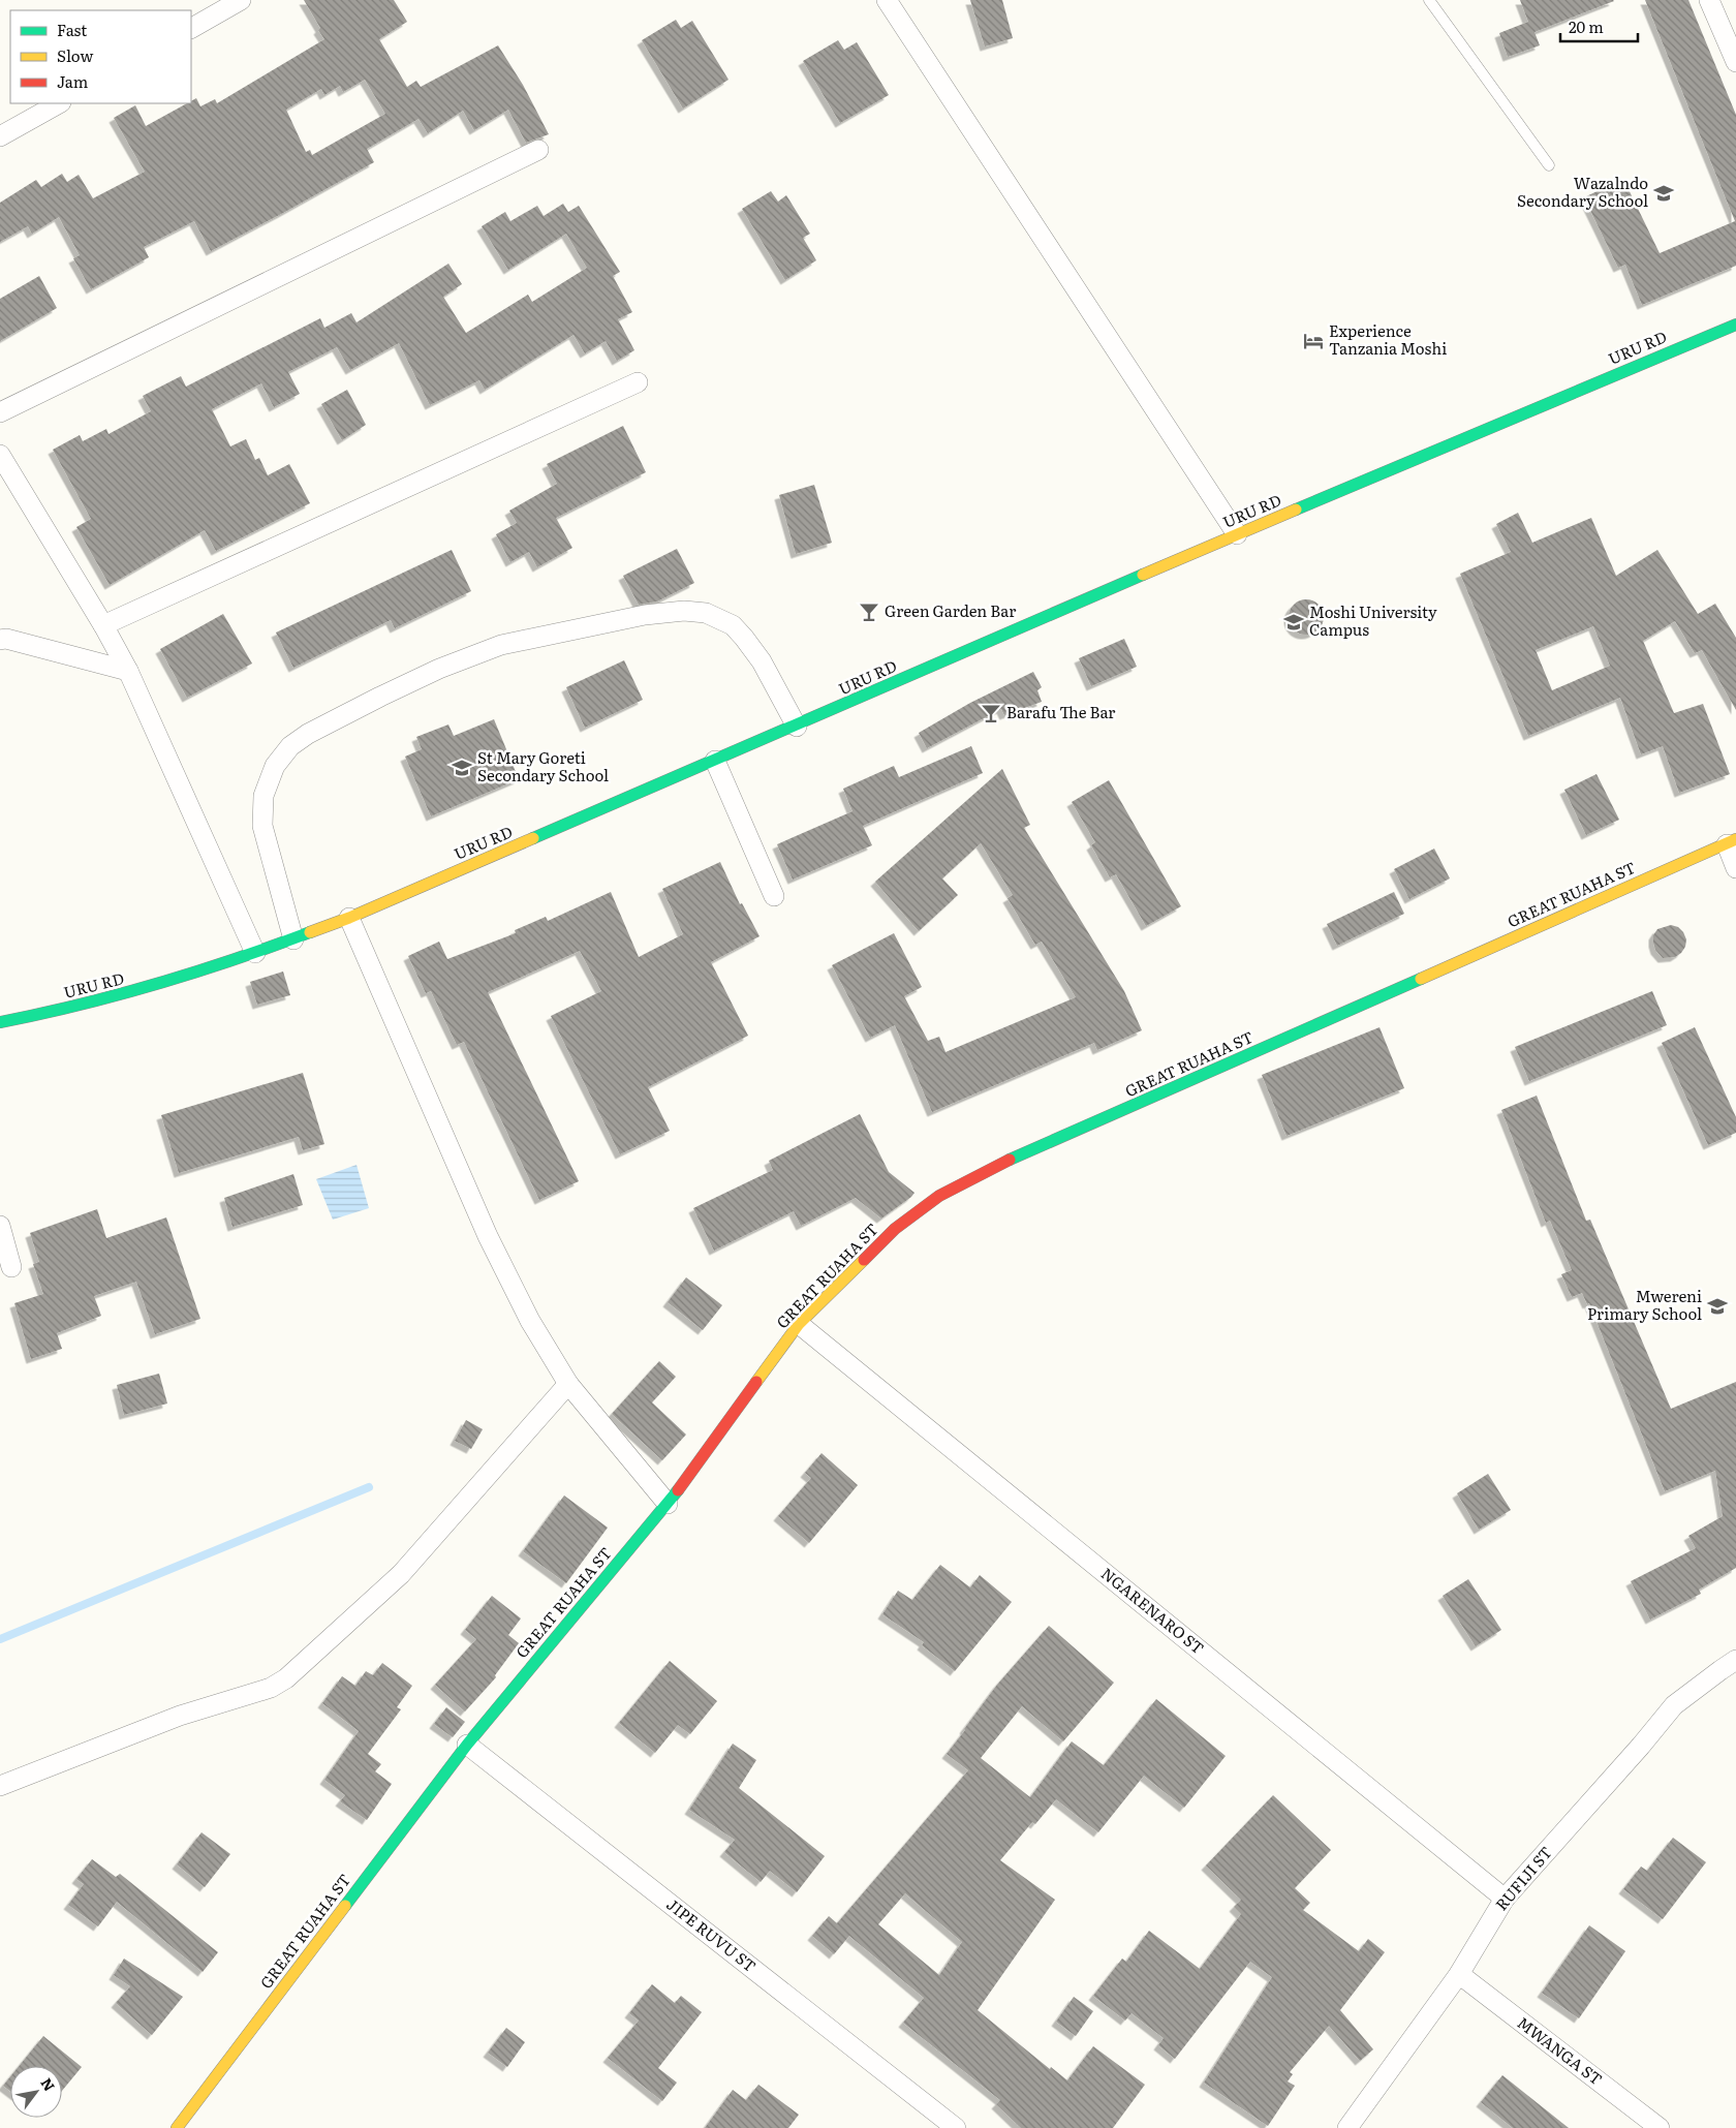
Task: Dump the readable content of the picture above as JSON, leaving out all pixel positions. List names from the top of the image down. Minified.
{"streets":{"street":["URU RD","GREAT RUAHA ST","NGARENARO ST","RUFIJI ST","JIPE RUVU ST","MWANGA ST"]},"crossings":[["GREAT RUAHA ST","NGARENARO ST"],["GREAT RUAHA ST","JIPE RUVU ST"],["NGARENARO ST","RUFIJI ST"],["RUFIJI ST","MWANGA ST"]],"places":{"school or university":["Wazalndo Secondary School","Moshi University Campus","St Mary Goreti Secondary School","Mwereni Primary School"],"hotel":["Experience Tanzania Moshi"],"bar":["Green Garden Bar","Barafu The Bar"]},"legend":["Fast","Slow","Jam"],"scale_bar":"20 m","north":"top right"}
